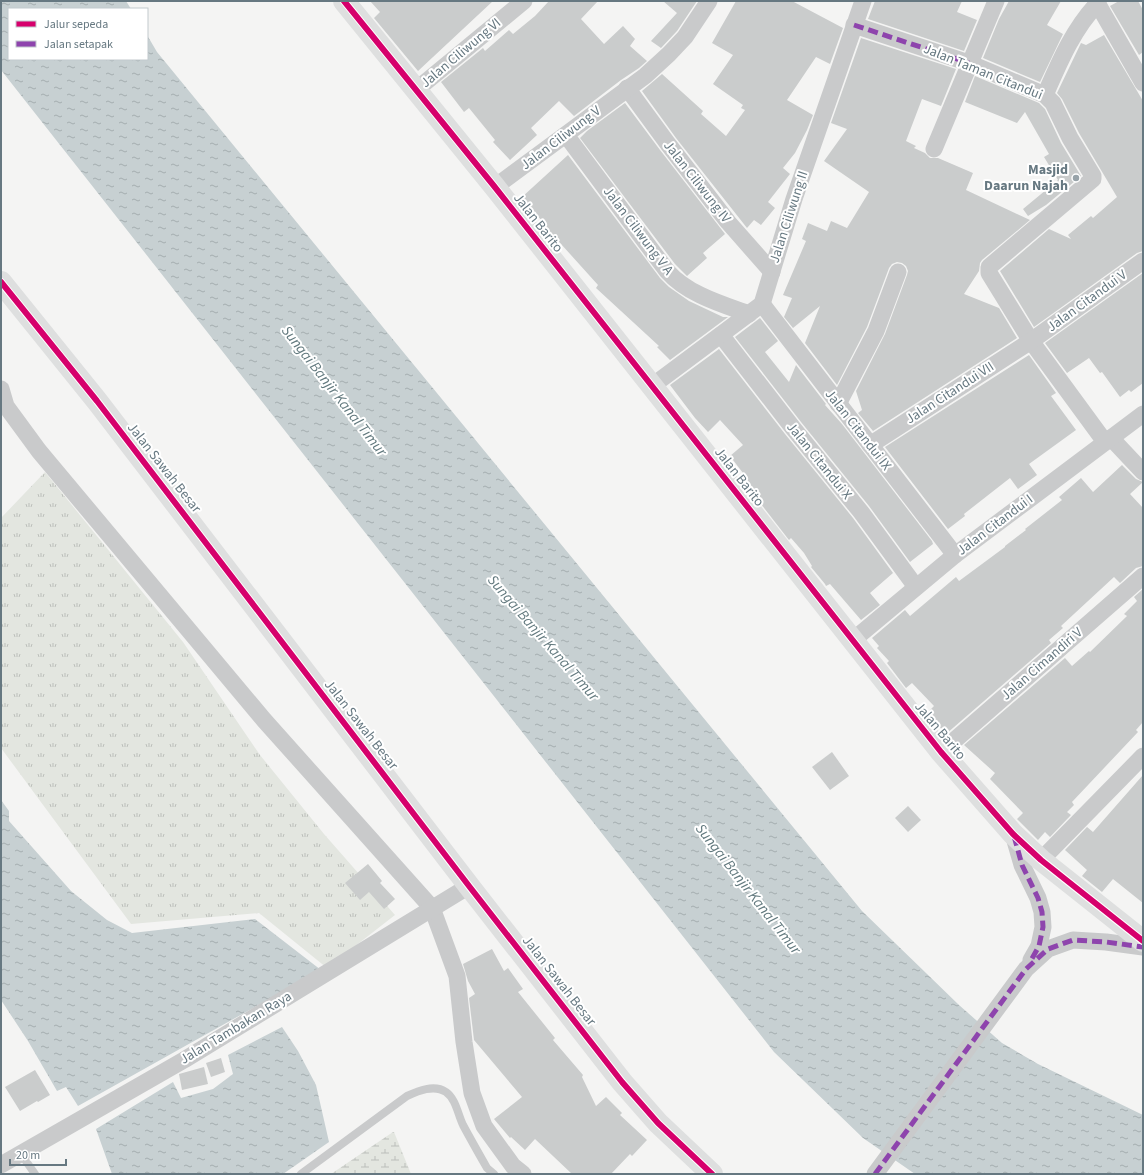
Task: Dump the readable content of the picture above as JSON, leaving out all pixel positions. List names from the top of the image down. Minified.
{"streets":{"street":["Jalan Ciliwung VI","Jalan Taman Citandui","Jalan Ciliwung V","Jalan Ciliwung IV","Jalan Ciliwung II","Jalan Barito","Jalan Ciliwung V A","Jalan Citandui V","Jalan Citandui VII","Jalan Citandui IX","Jalan Citandui X","Jalan Sawah Besar","Jalan Citandui I","Jalan Cimandiri V","Jalan Tambakan Raya"]},"crossings":[["Jalan Ciliwung VI","Jalan Barito"],["Jalan Taman Citandui","Jalan Ciliwung II"],["Jalan Taman Citandui","Jalan Citandui V"],["Jalan Taman Citandui","Jalan Citandui VII"],["Jalan Ciliwung V","Jalan Ciliwung IV"],["Jalan Ciliwung V","Jalan Barito"],["Jalan Ciliwung V","Jalan Ciliwung V A"],["Jalan Ciliwung IV","Jalan Ciliwung II"],["Jalan Ciliwung II","Jalan Ciliwung V A"],["Jalan Ciliwung II","Jalan Citandui IX"],["Jalan Barito","Jalan Citandui I"],["Jalan Barito","Jalan Cimandiri V"],["Jalan Ciliwung V A","Jalan Citandui IX"],["Jalan Citandui V","Jalan Citandui VII"],["Jalan Citandui VII","Jalan Citandui IX"],["Jalan Citandui IX","Jalan Citandui I"],["Jalan Citandui X","Jalan Citandui I"],["Jalan Sawah Besar","Jalan Tambakan Raya"]],"water":["Sungai Banjir Kanal Timur"],"places":["Masjid Daarun Najah"],"legend":["Jalur sepeda","Jalan setapak"],"scale_bar":"20 m"}
